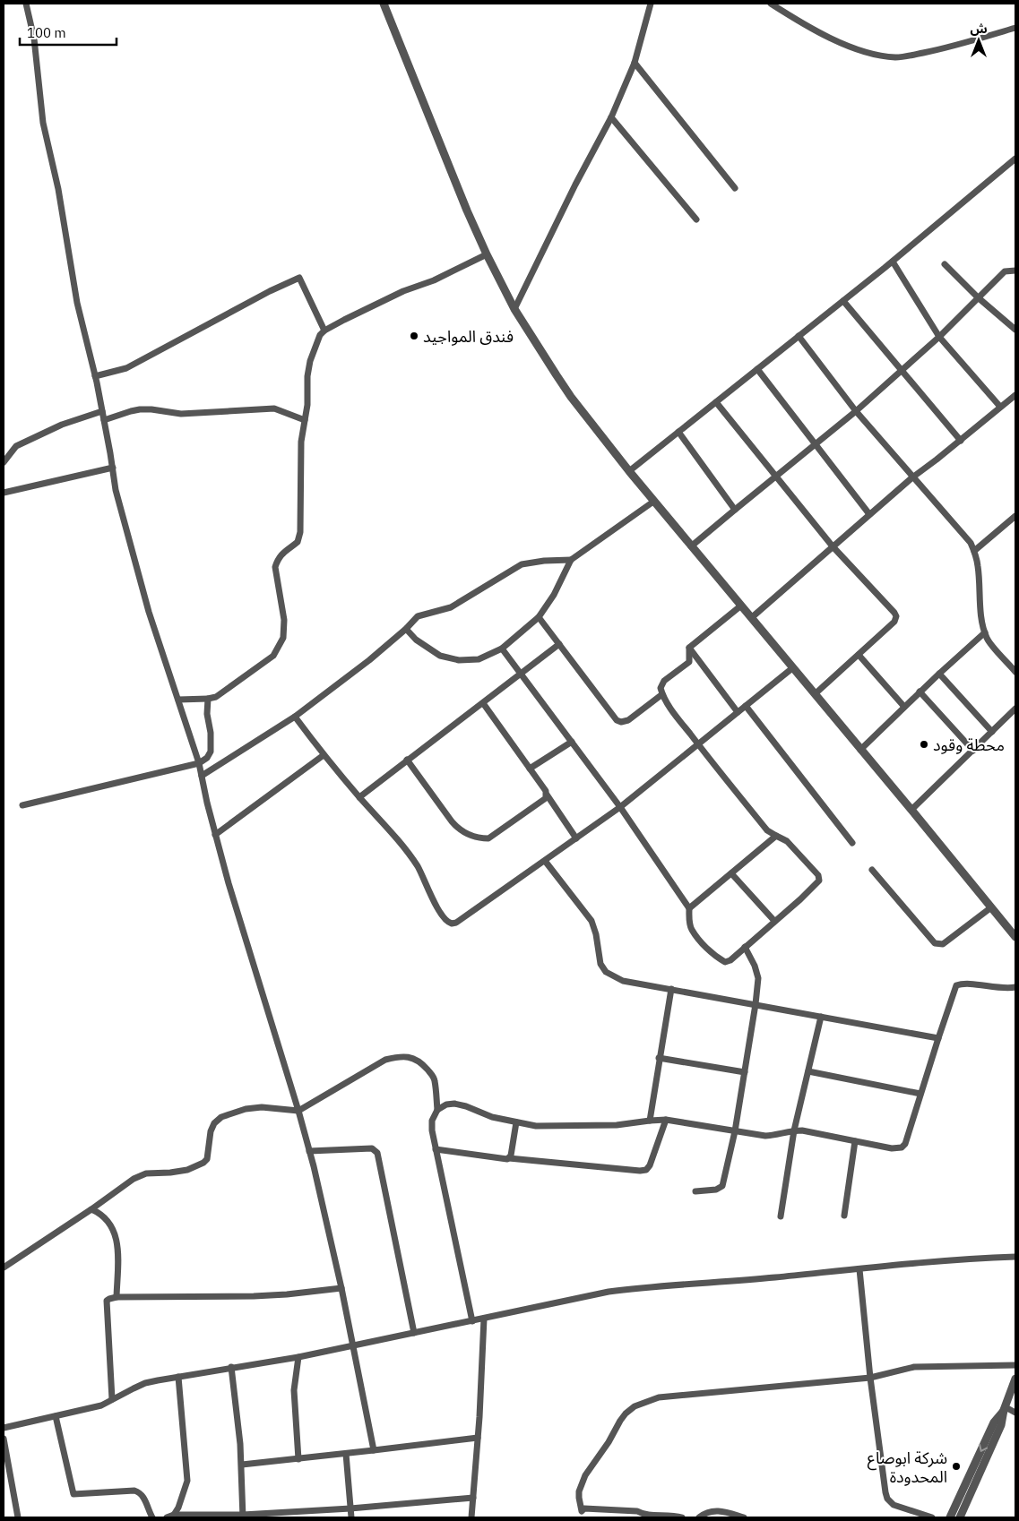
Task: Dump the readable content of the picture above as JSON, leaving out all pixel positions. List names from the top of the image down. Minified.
{"places":["فندق المواجيد","محطة وقود","شركة ابوصاع المحدودة"],"scale_bar":"100 m","north":"top"}
